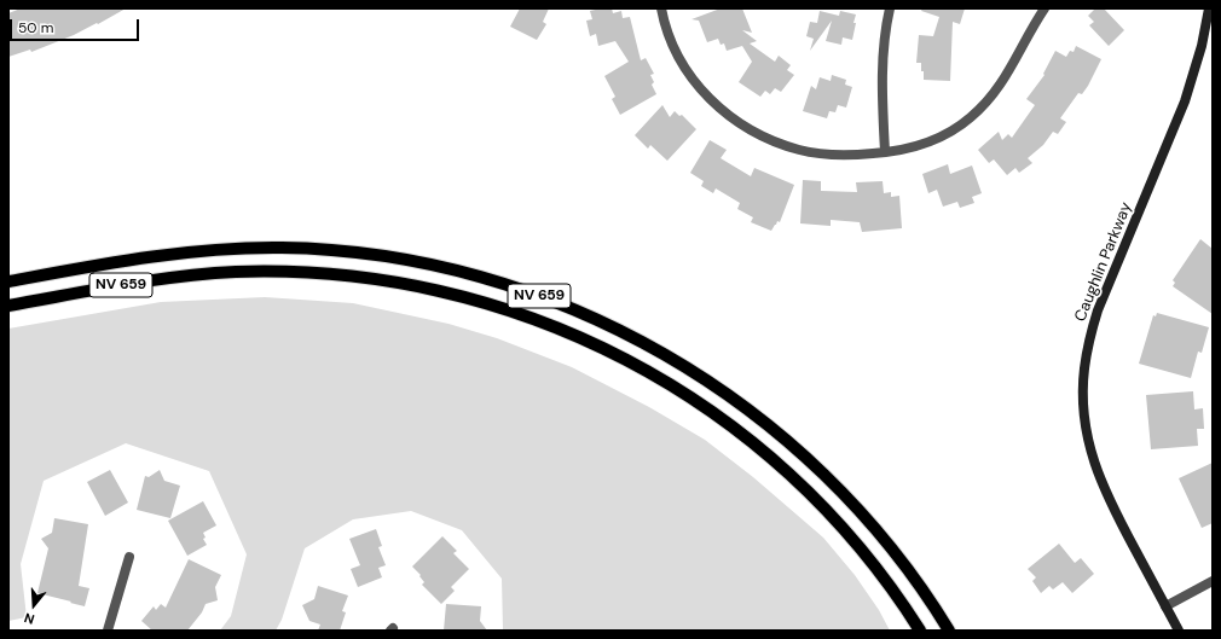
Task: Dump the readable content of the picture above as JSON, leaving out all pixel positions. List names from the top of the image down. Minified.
{"streets":{"main road":["NV 659"],"street":["Caughlin Parkway"]},"scale_bar":"50 m","north":"bottom"}
